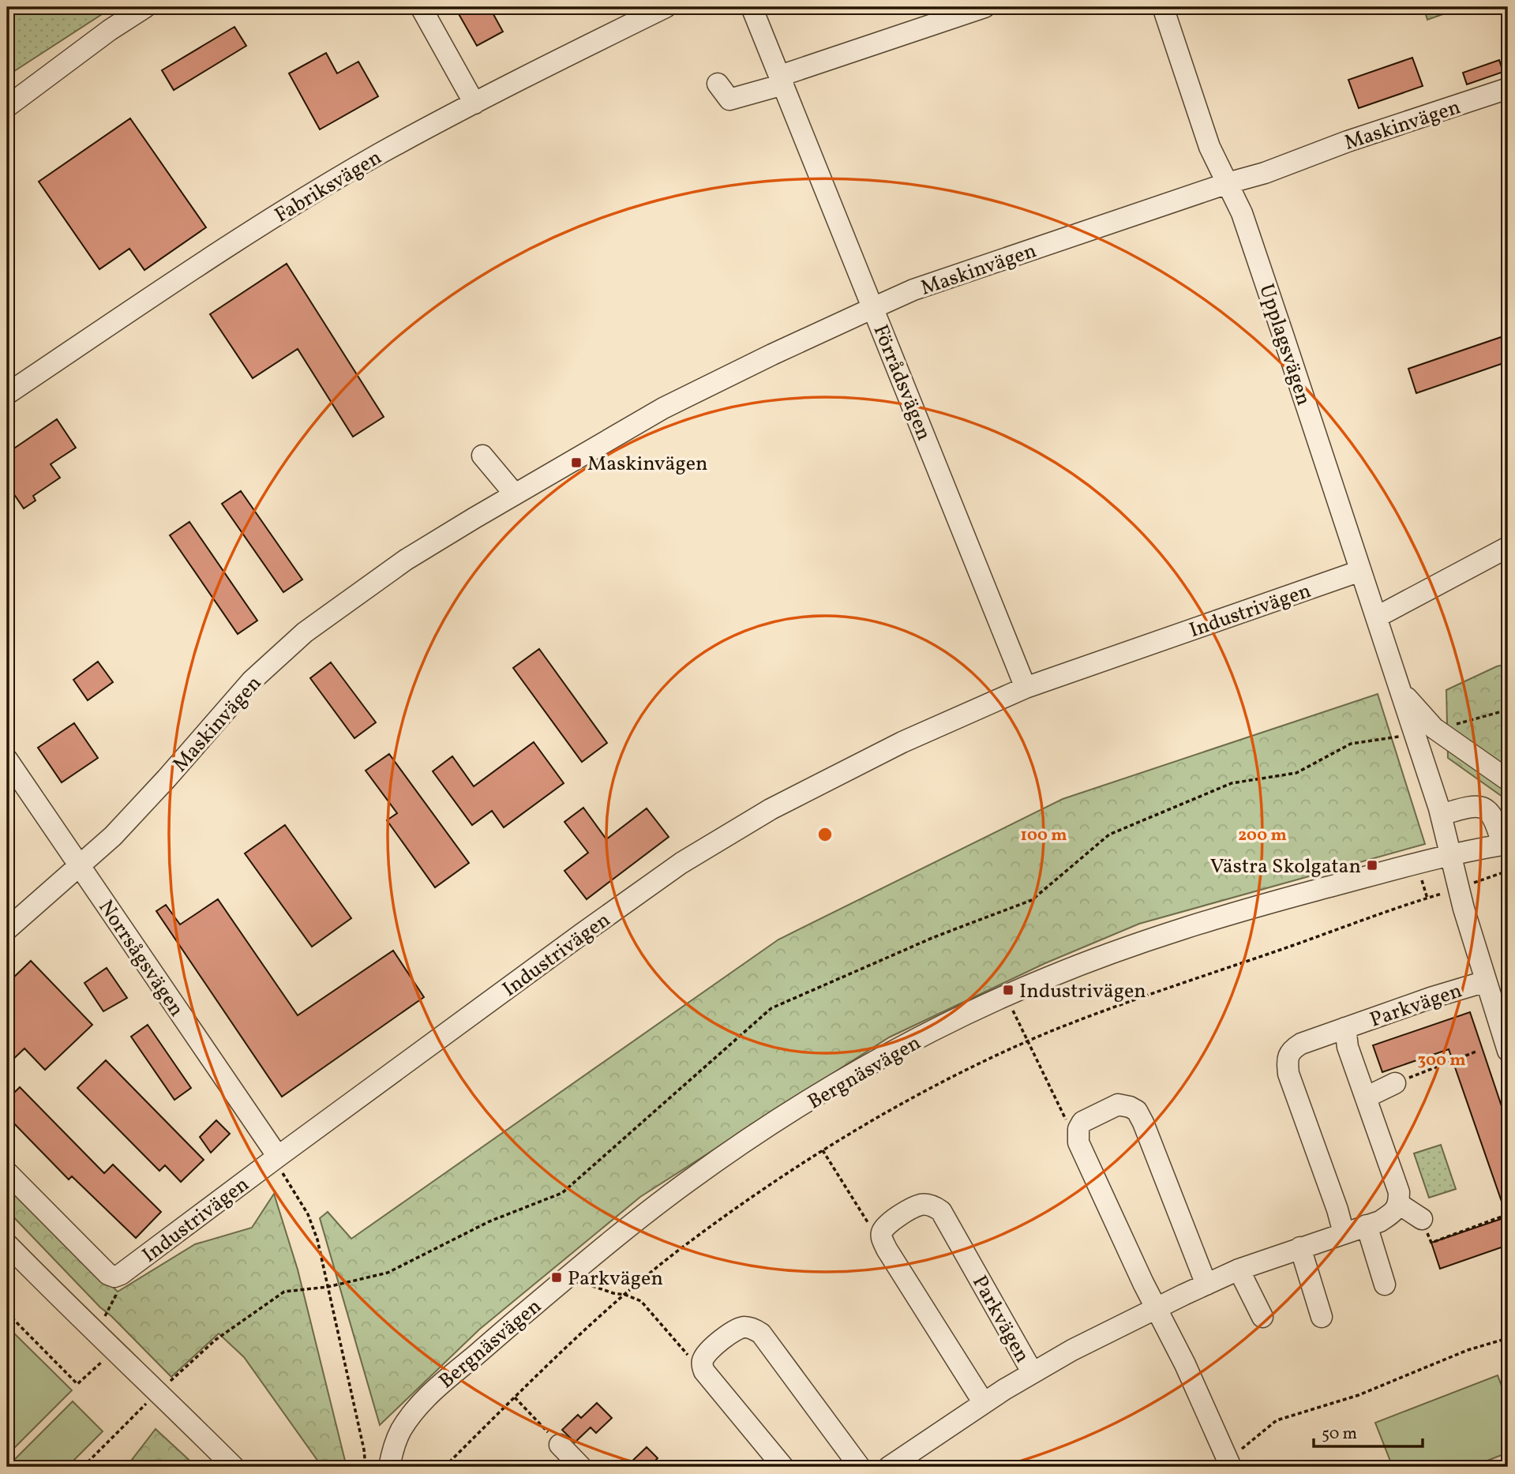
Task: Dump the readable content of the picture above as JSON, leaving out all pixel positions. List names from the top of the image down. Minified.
{"streets":{"street":["Maskinvägen","Fabriksvägen","Upplagsvägen","Förrådsvägen","Industrivägen","Norrsågsvägen","Parkvägen","Bergnäsvägen"]},"crossings":[["Maskinvägen","Upplagsvägen"],["Maskinvägen","Förrådsvägen"],["Maskinvägen","Norrsågsvägen"],["Upplagsvägen","Industrivägen"],["Upplagsvägen","Bergnäsvägen"],["Förrådsvägen","Industrivägen"],["Industrivägen","Norrsågsvägen"]],"places":{"transit":["Maskinvägen","Västra Skolgatan","Industrivägen","Parkvägen"]},"scale_bar":"50 m","rings":["100 m","200 m","300 m"]}
